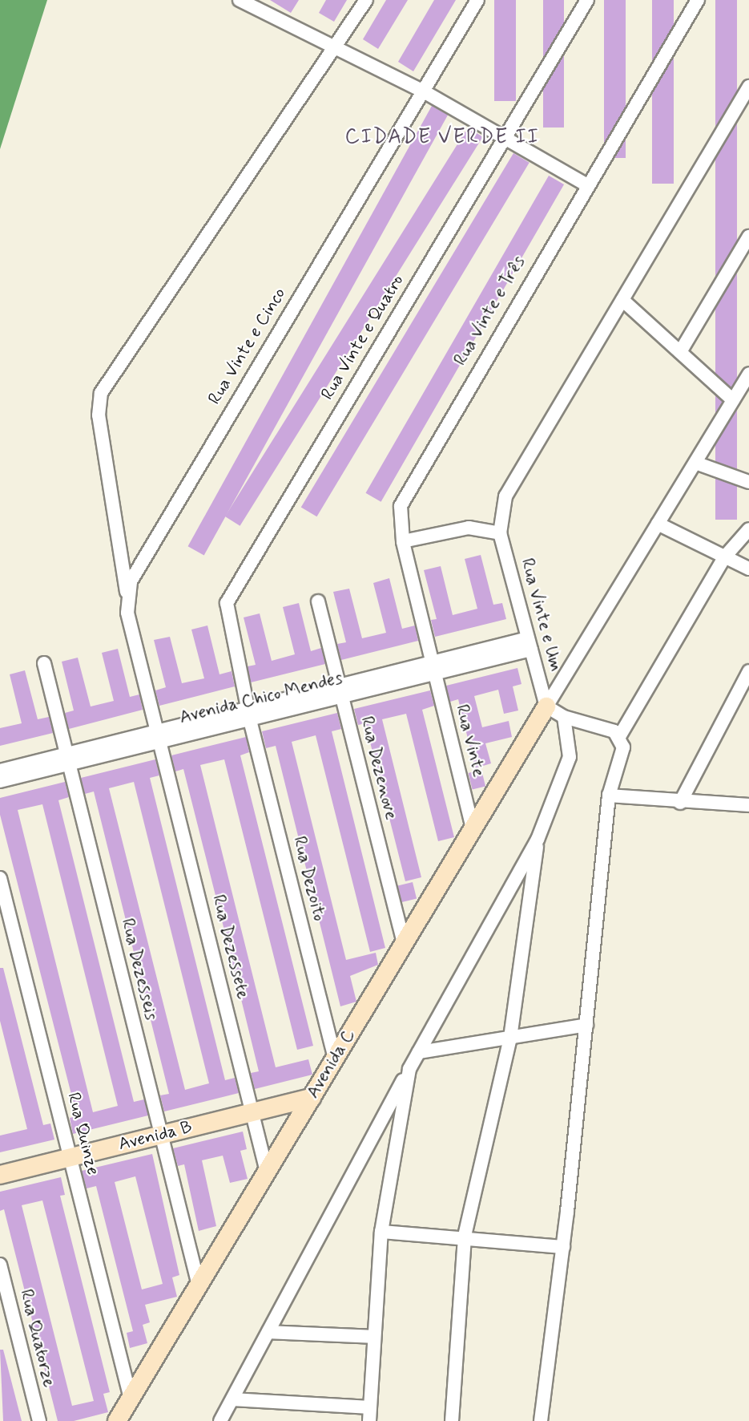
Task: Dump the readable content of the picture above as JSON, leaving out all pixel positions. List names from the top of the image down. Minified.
{"streets":{"street":["Rua Vinte e Três","Rua Vinte e Quatro","Rua Vinte e Cinco","Rua Vinte e Um","Avenida Chico Mendes","Rua Vinte","Rua Dezenove","Rua Dezoito","Rua Dezessete","Rua Dezesseis","Avenida C","Rua Quinze","Avenida B","Rua Quatorze"]},"crossings":[["Rua Vinte e Três","Avenida Chico Mendes"],["Rua Vinte e Três","Rua Vinte"],["Rua Vinte e Quatro","Avenida Chico Mendes"],["Rua Vinte e Quatro","Rua Dezoito"],["Rua Vinte e Um","Avenida Chico Mendes"],["Rua Vinte e Um","Avenida C"],["Avenida Chico Mendes","Rua Vinte"],["Avenida Chico Mendes","Rua Dezenove"],["Avenida Chico Mendes","Rua Dezoito"],["Avenida Chico Mendes","Rua Dezessete"],["Avenida Chico Mendes","Rua Dezesseis"],["Rua Vinte","Avenida C"],["Rua Dezenove","Avenida C"],["Rua Dezoito","Avenida C"],["Rua Dezessete","Avenida C"],["Rua Dezessete","Avenida B"],["Rua Dezesseis","Avenida C"],["Rua Dezesseis","Avenida B"],["Avenida C","Rua Quinze"],["Avenida C","Avenida B"],["Rua Quinze","Avenida B"]],"districts":["CIDADE VERDE II"]}
